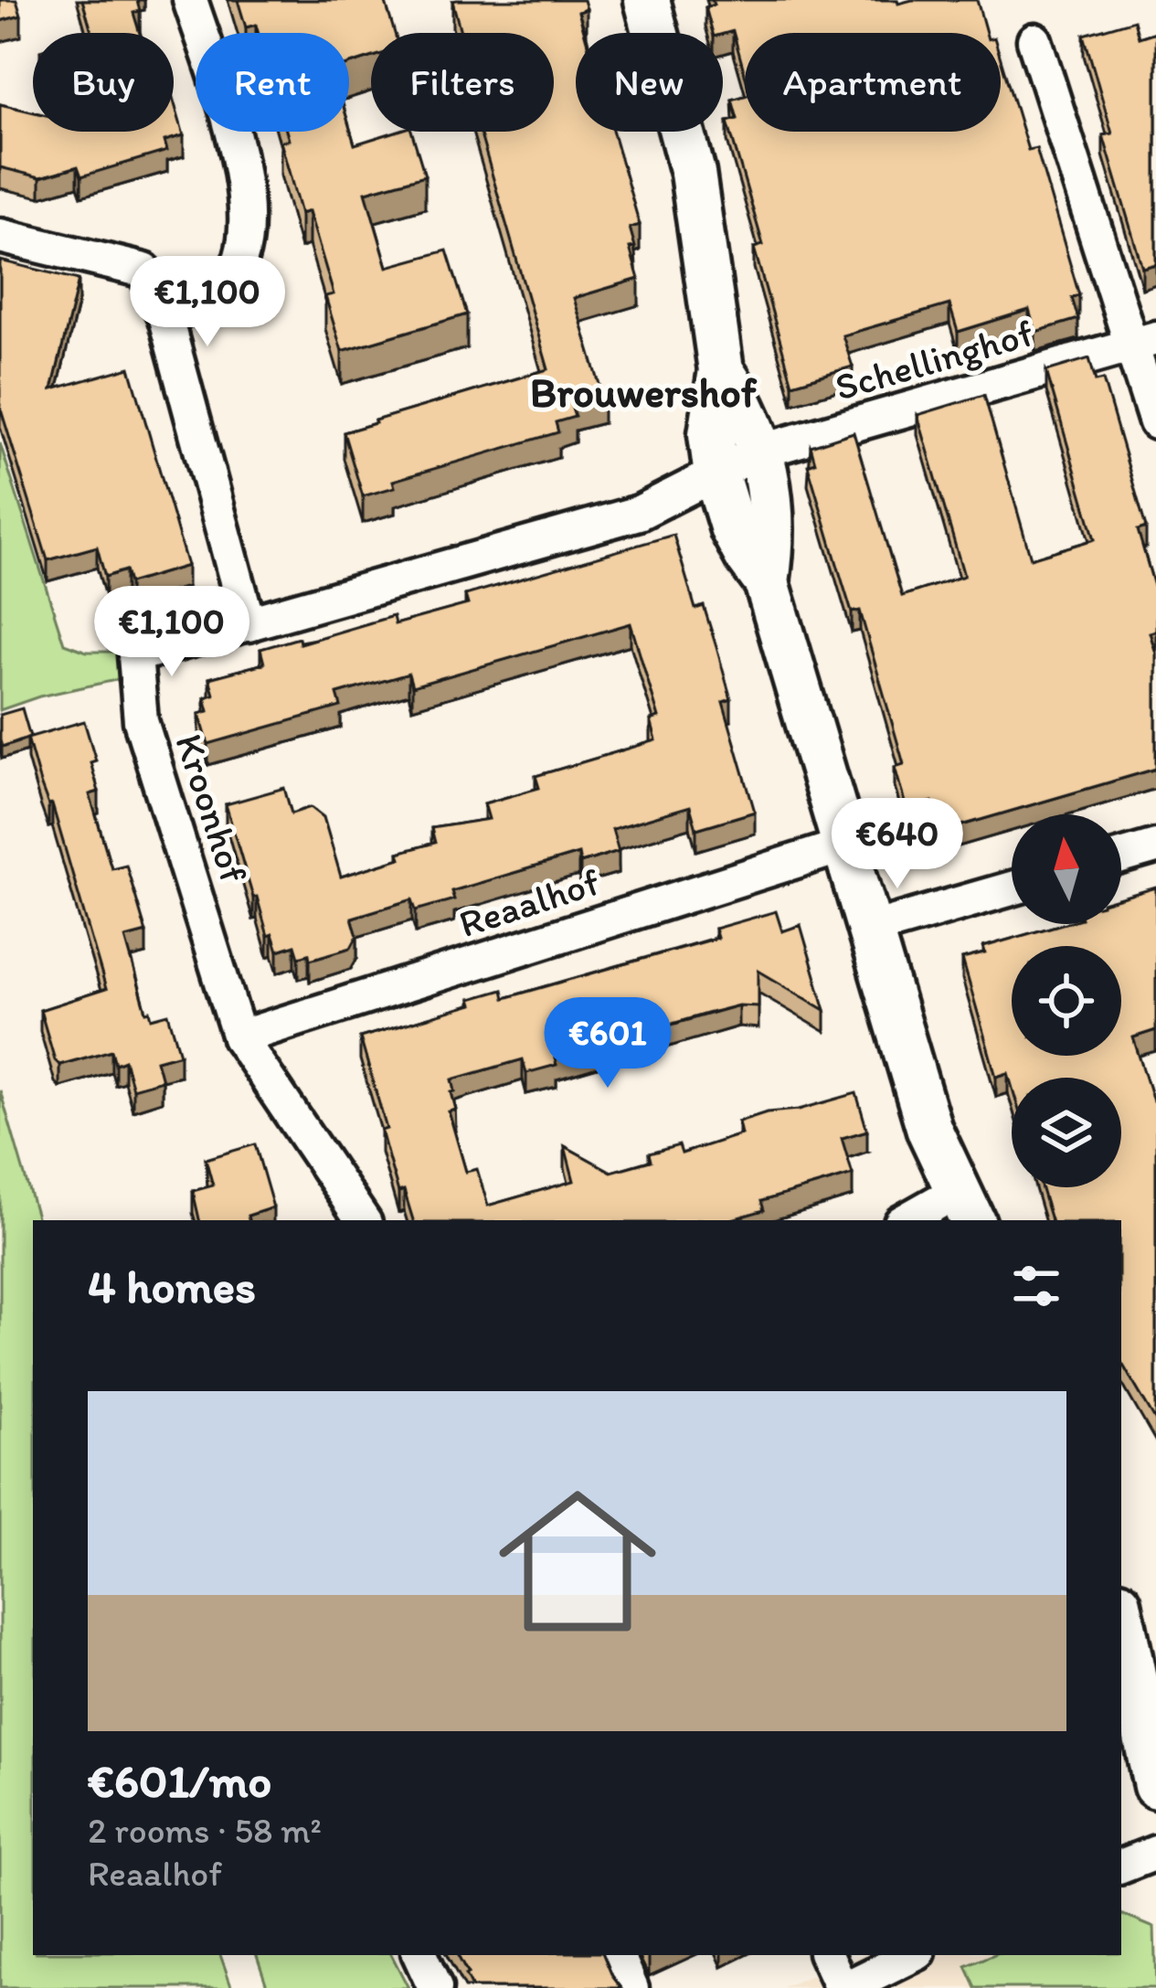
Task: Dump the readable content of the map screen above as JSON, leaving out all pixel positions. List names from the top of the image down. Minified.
{"streets":{"street":["Schellinghof","Kroonhof","Reaalhof"]},"crossings":[["Schellinghof","Kroonhof"],["Kroonhof","Reaalhof"]],"districts":["Brouwershof"],"north":"top","page":{"chip":["Buy","Rent","Filters","New","Apartment"],"price":["€1,100","€1,100","€640","€601"],"heading":"4 homes","list":[{"name":"€601/mo","note":"2 rooms · 58 m² · Reaalhof"}]}}
